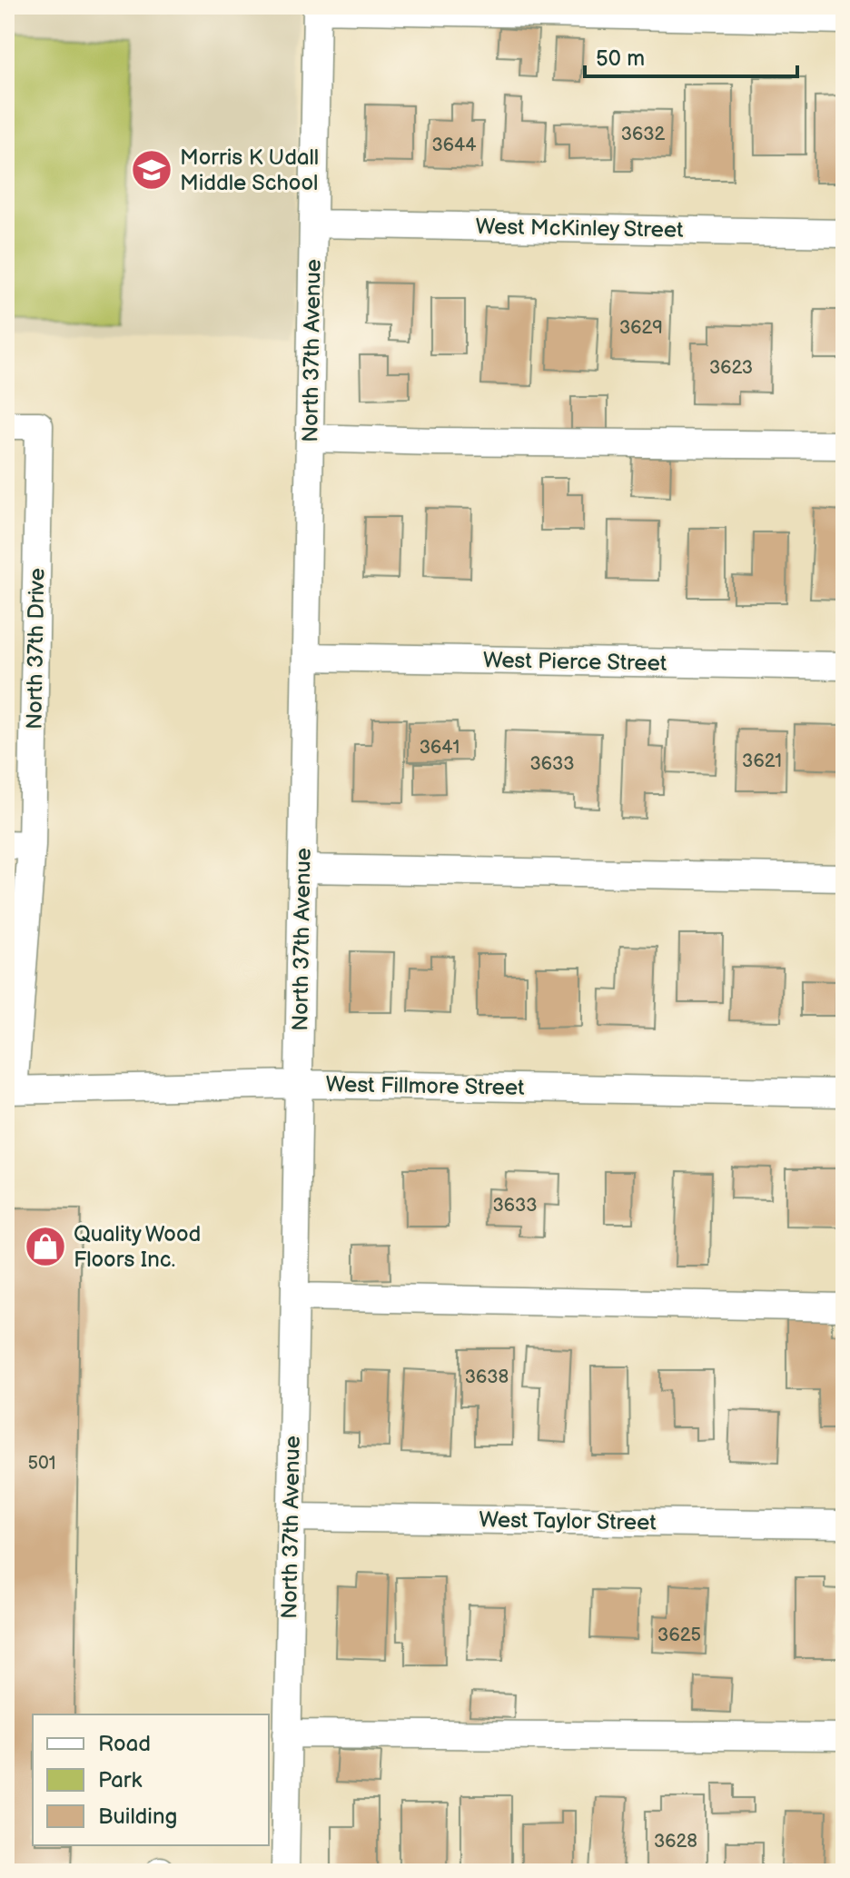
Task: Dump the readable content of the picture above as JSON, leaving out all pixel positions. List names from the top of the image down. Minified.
{"streets":{"street":["West McKinley Street","North 37th Avenue","North 37th Drive","West Pierce Street","West Fillmore Street","West Taylor Street"]},"crossings":[["West McKinley Street","North 37th Avenue"],["North 37th Avenue","West Pierce Street"],["North 37th Avenue","West Fillmore Street"],["North 37th Avenue","West Taylor Street"],["North 37th Drive","West Fillmore Street"]],"places":{"school or university":["Morris K Udall Middle School"],"shop":["Quality Wood Floors Inc."]},"house_numbers":["3632","3644","3629","3623","3641","3621","3633","3633","3638","501","3625","3628"],"legend":["Road","Park","Building"],"scale_bar":"50 m"}
